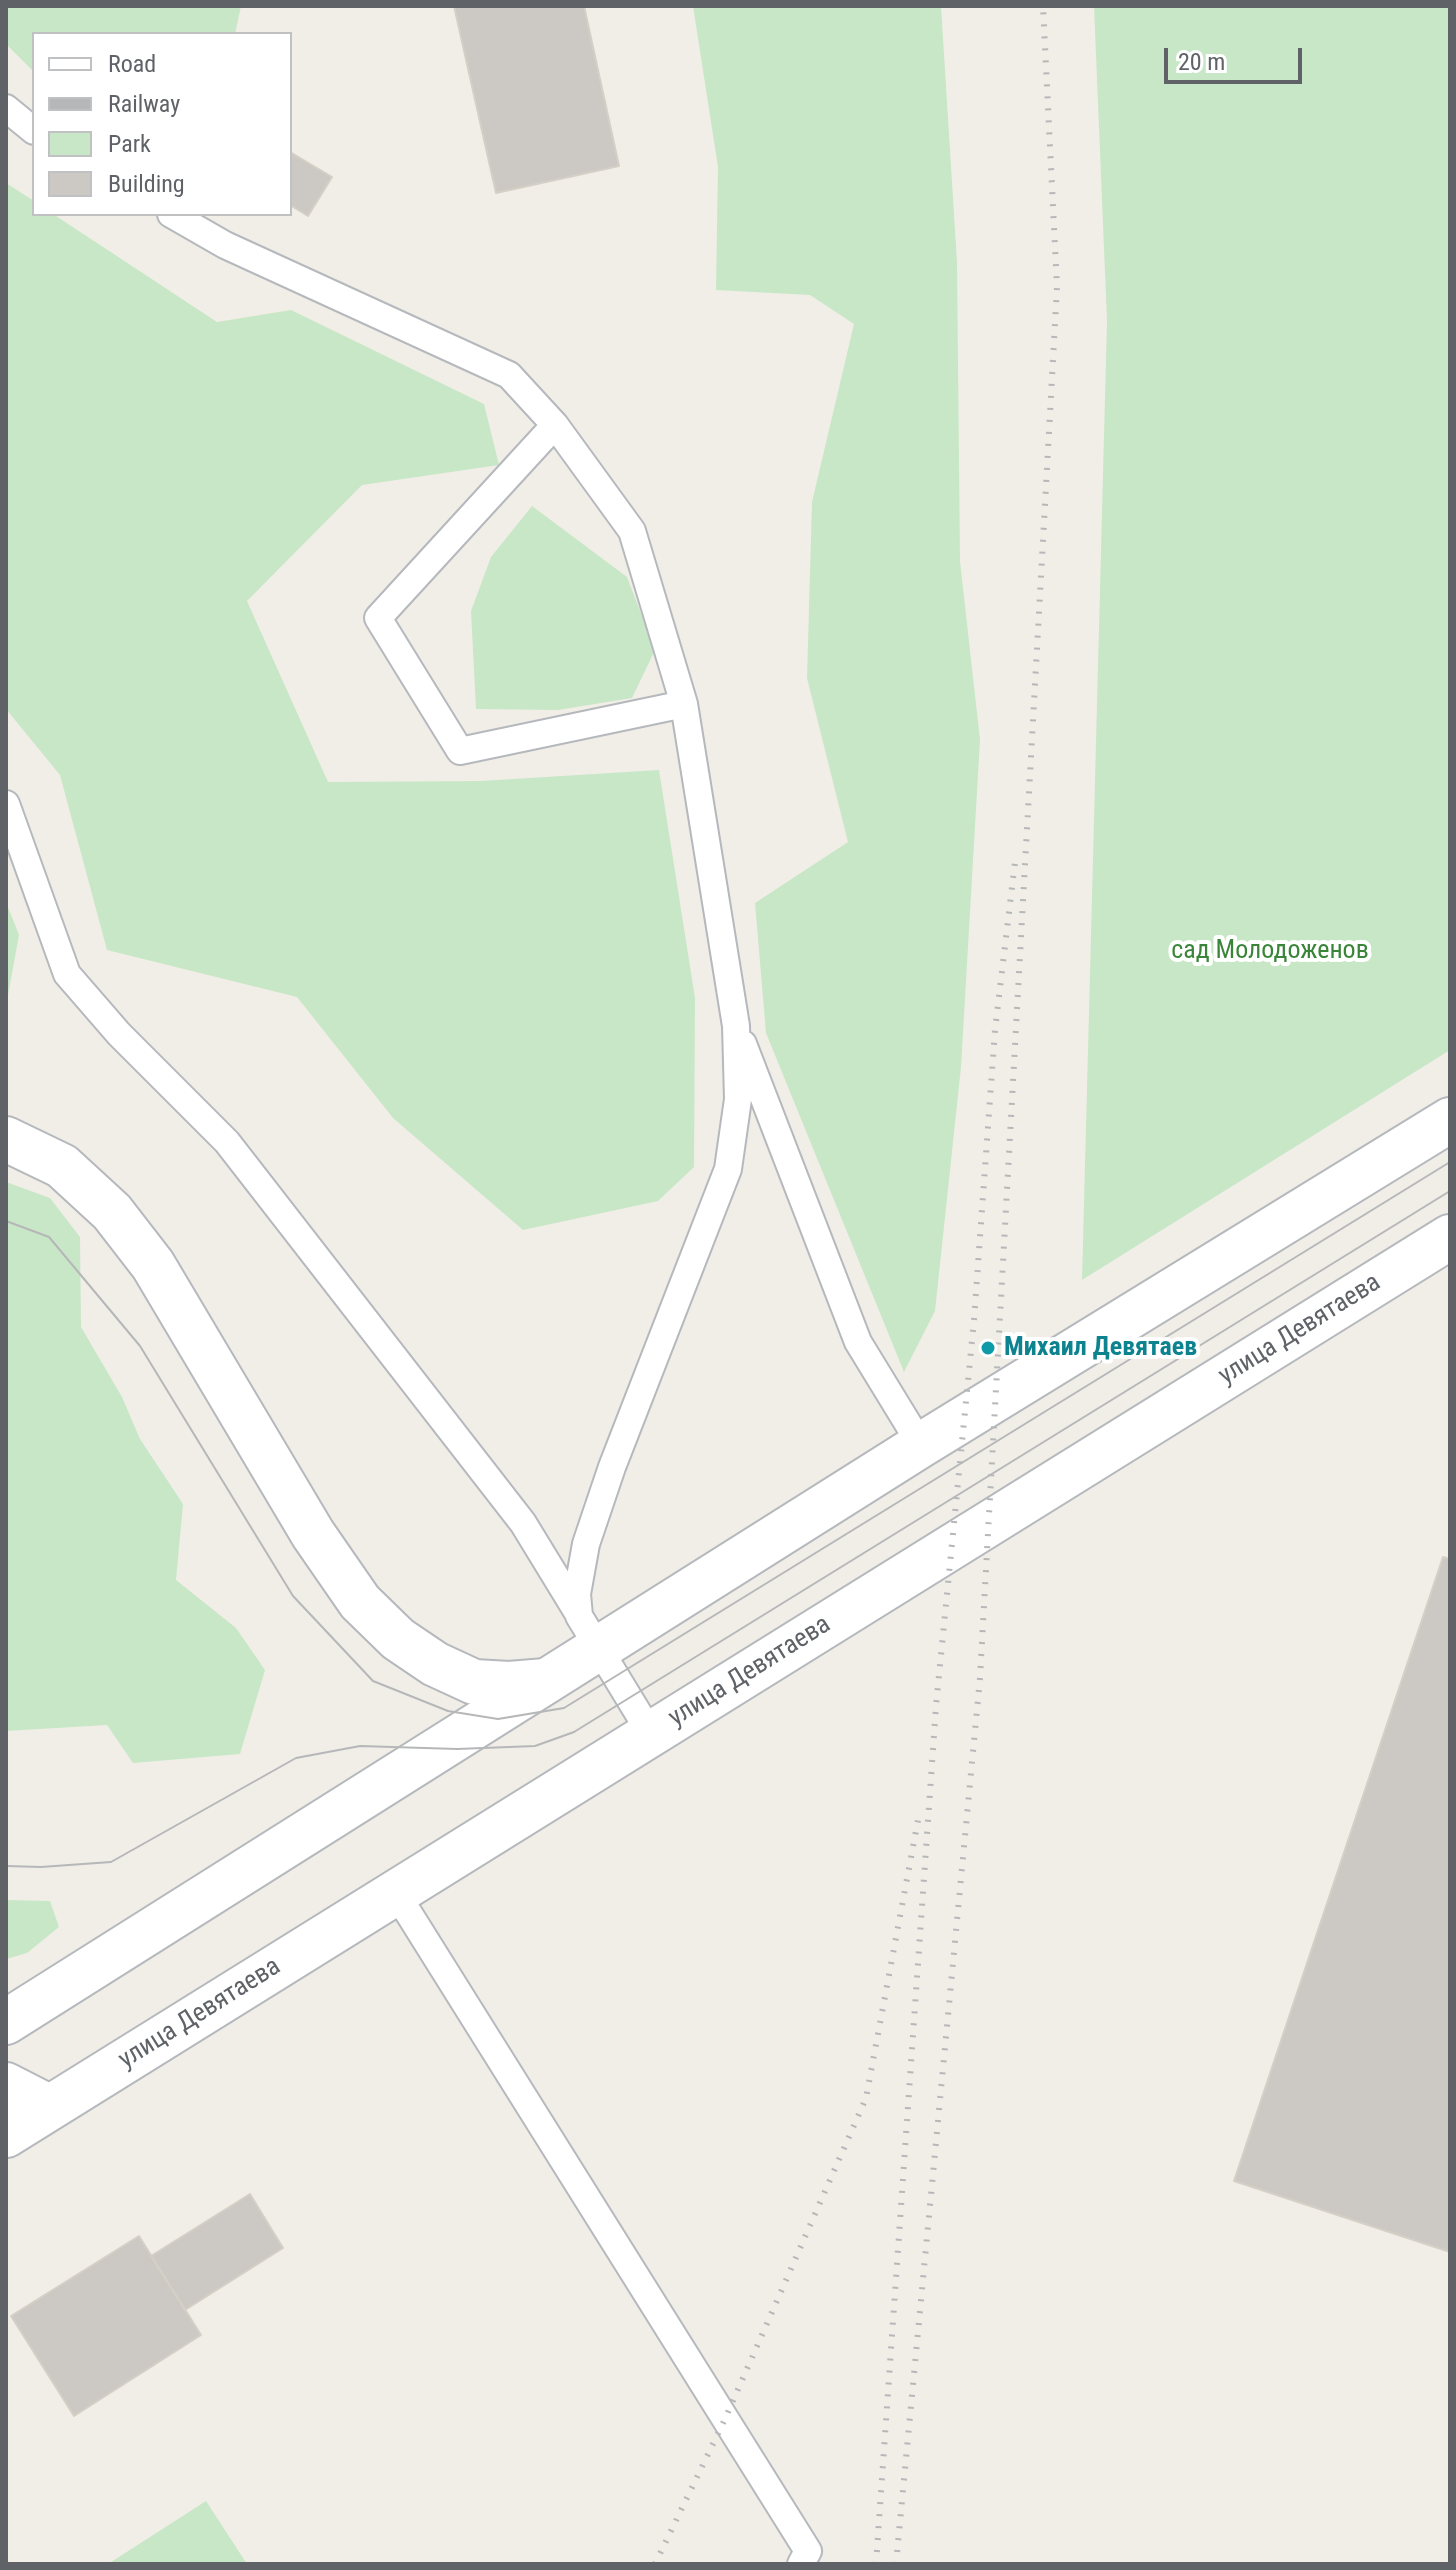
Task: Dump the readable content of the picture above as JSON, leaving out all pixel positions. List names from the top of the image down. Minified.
{"streets":{"street":["улица Девятаева"]},"parks":["сад Молодоженов"],"places":["Михаил Девятаев"],"legend":["Road","Railway","Park","Building"],"scale_bar":"20 m"}
